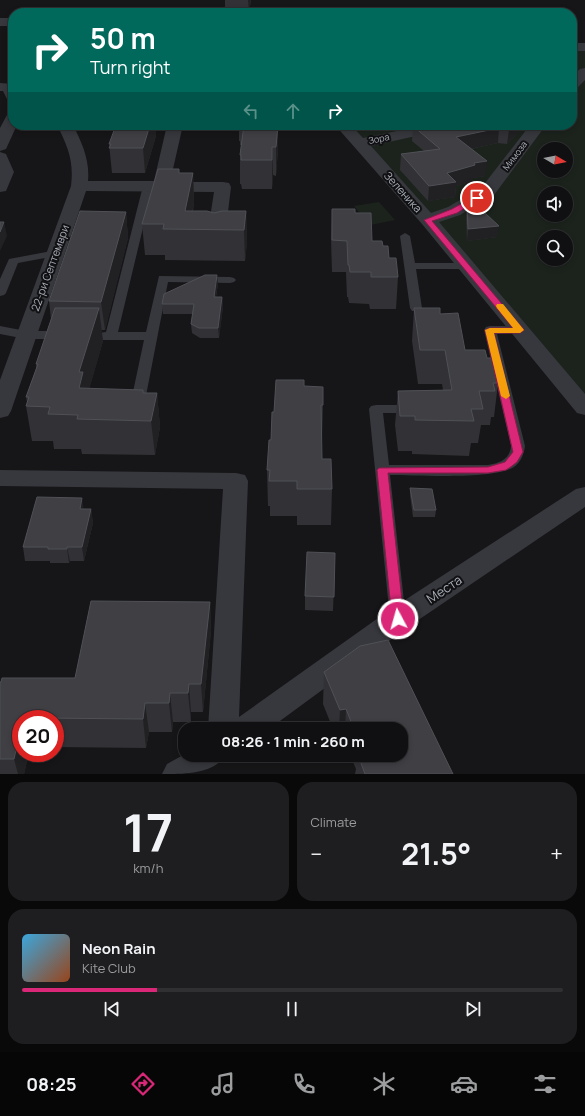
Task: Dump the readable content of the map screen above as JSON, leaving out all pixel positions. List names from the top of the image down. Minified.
{"streets":{"street":["Зора","Мимоза","Зеленика","22-ри Септември","Места"]},"crossings":[["Зора","Зеленика"],["Мимоза","Зеленика"]],"north":"right","page":{"turn":["50 m","Turn right"],"limit":"20","trip":"08:26 · 1 min · 260 m","tile":[["17","km/h"],"Climate"],"heat":["−","21.5°","+"],"song":["Neon Rain","Kite Club"],"tabs":"08:25"}}
